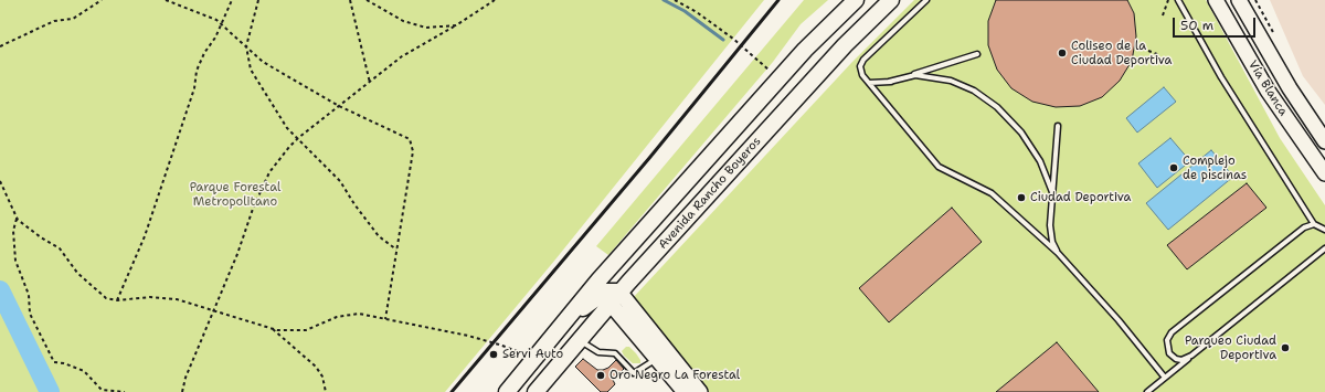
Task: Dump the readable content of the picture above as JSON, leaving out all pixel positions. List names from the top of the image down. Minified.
{"streets":{"highway":["Avenida Rancho Boyeros"],"main road":["Vía Blanca"]},"parks":["Parque Forestal Metropolitano"],"places":["Coliseo de la Ciudad Deportiva","Complejo de piscinas","Ciudad Deportiva","Parqueo Ciudad Deportiva","Servi Auto","Oro Negro La Forestal"],"scale_bar":"50 m"}
